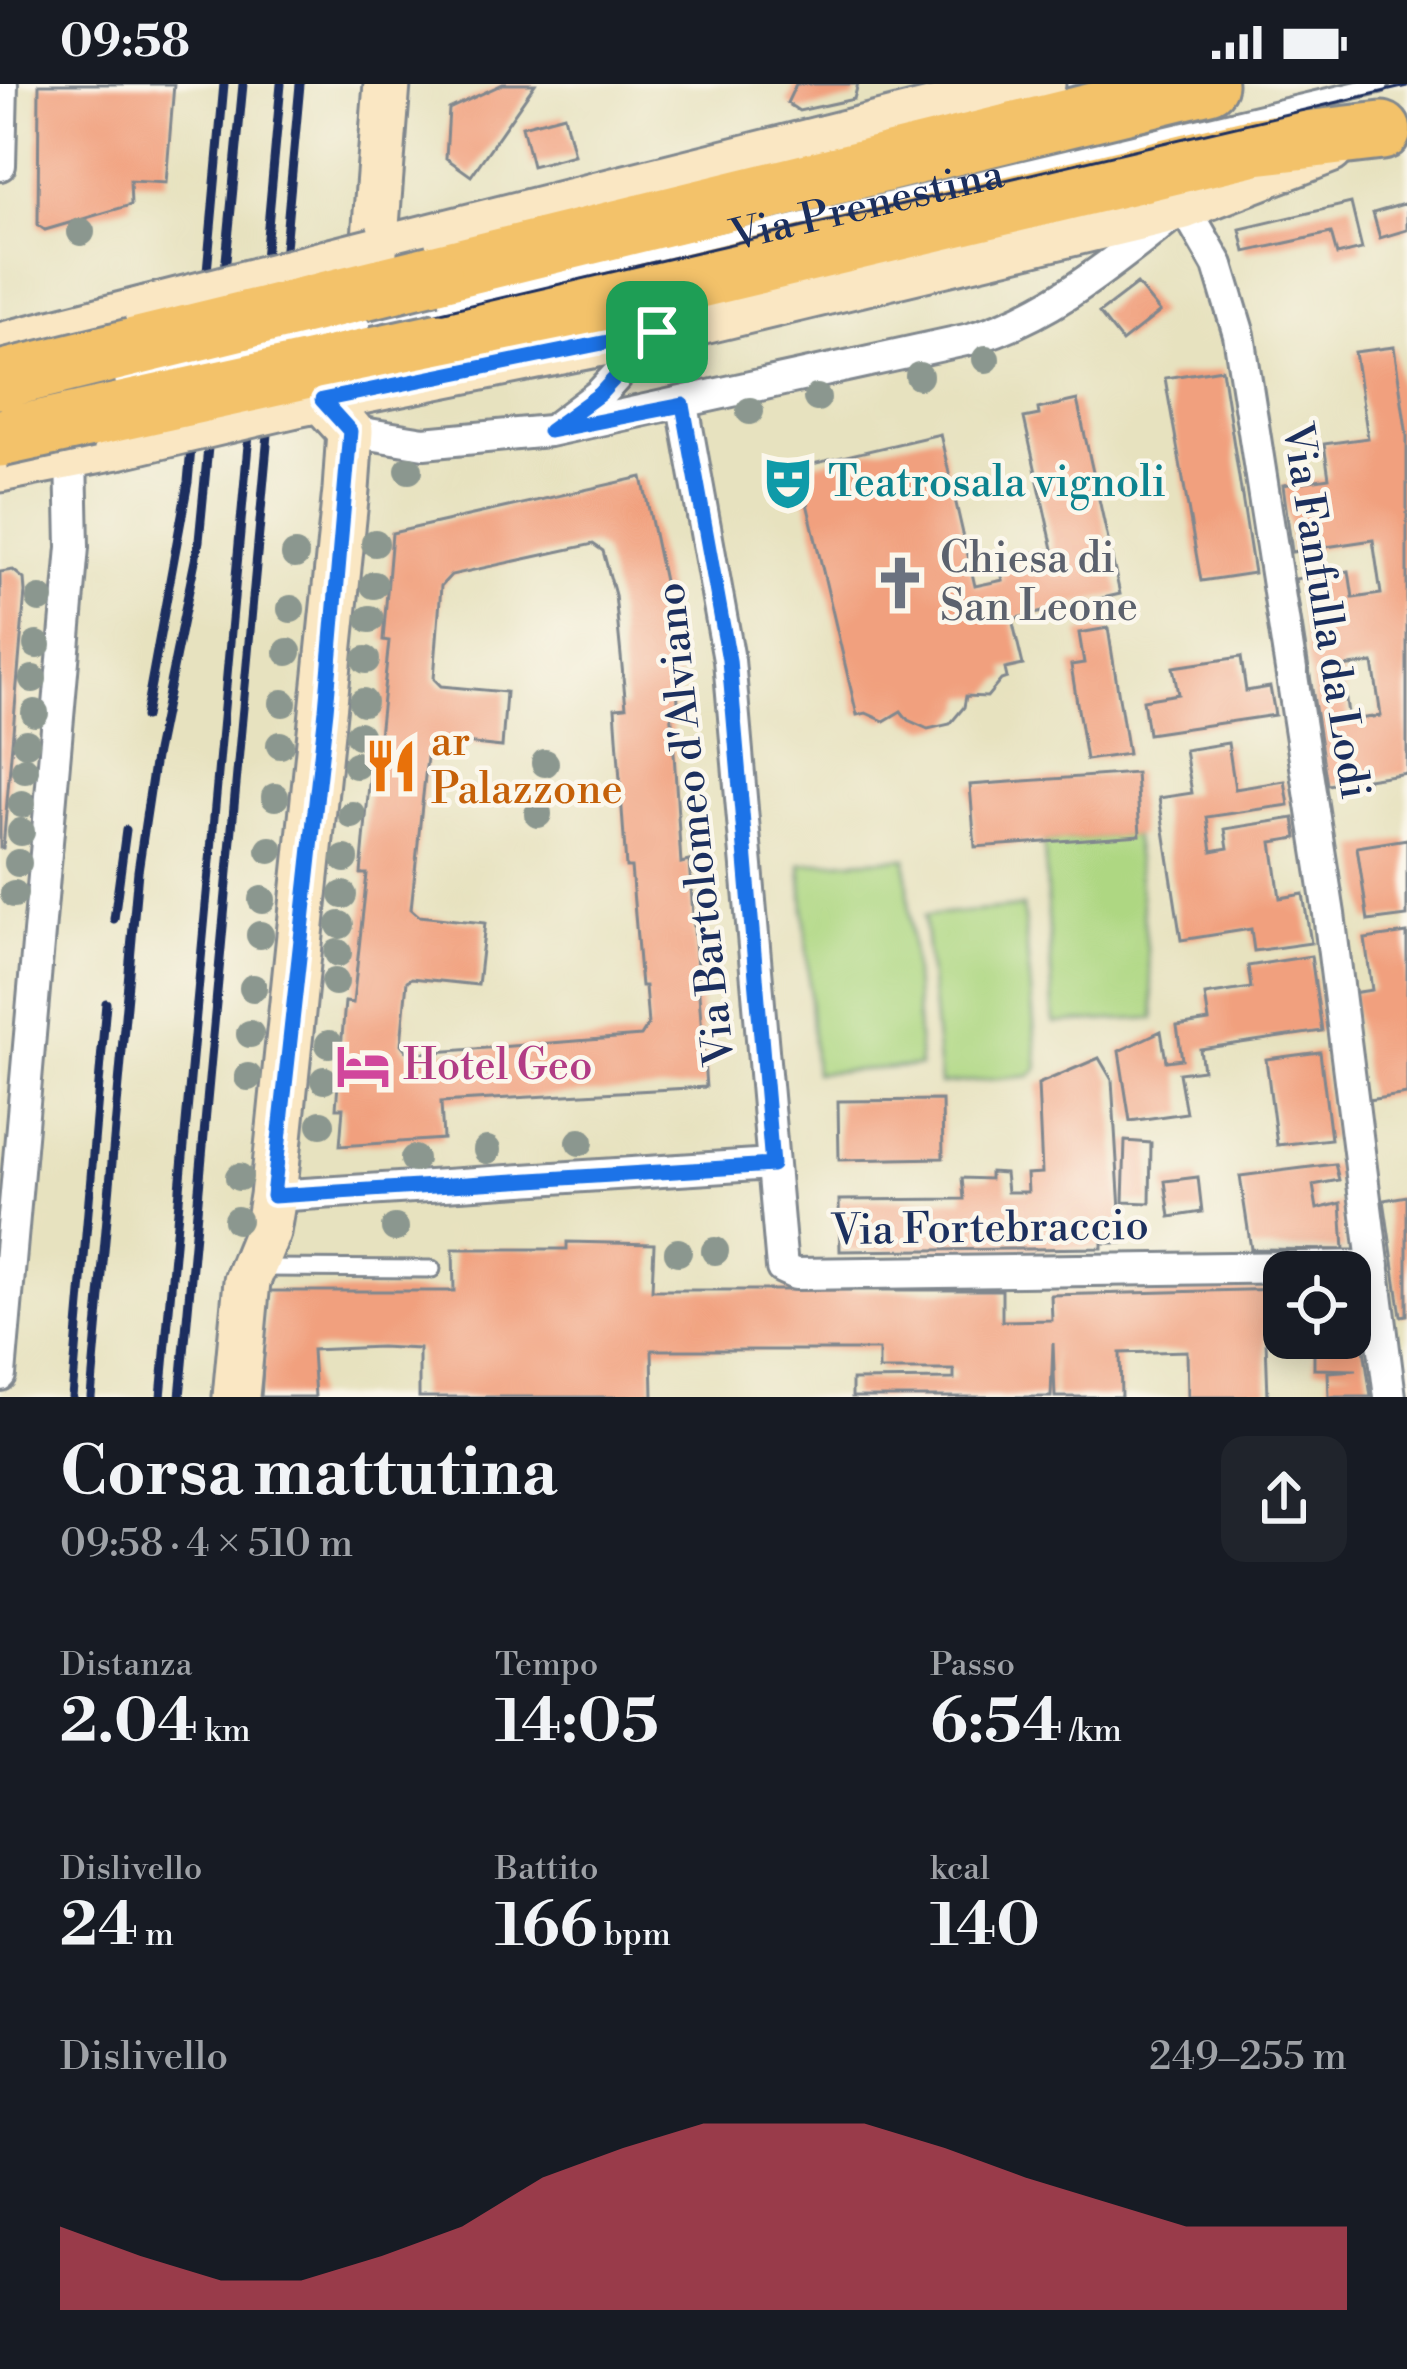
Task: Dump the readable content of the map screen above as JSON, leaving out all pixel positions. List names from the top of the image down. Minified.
{"streets":{"main road":["Via Prenestina"],"street":["Via Fanfulla da Lodi","Via Bartolomeo d'Alviano","Via Fortebraccio"]},"crossings":[["Via Prenestina","Via Fanfulla da Lodi"],["Via Prenestina","Via Bartolomeo d'Alviano"],["Via Fanfulla da Lodi","Via Fortebraccio"],["Via Bartolomeo d'Alviano","Via Fortebraccio"]],"places":{"theatre":["Teatrosala vignoli"],"church":["Chiesa di San Leone"],"restaurant":["ar Palazzone"],"hotel":["Hotel Geo"]},"page":{"status":"09:58","heading":["Corsa mattutina","09:58 · 4 × 510 m"],"stats":[["Distanza","2.04 km"],["Tempo","14:05"],["Passo","6:54 /km"],["Dislivello","24 m"],["Battito","166 bpm"],["kcal","140"]],"chart":["Dislivello","249–255 m"]}}
